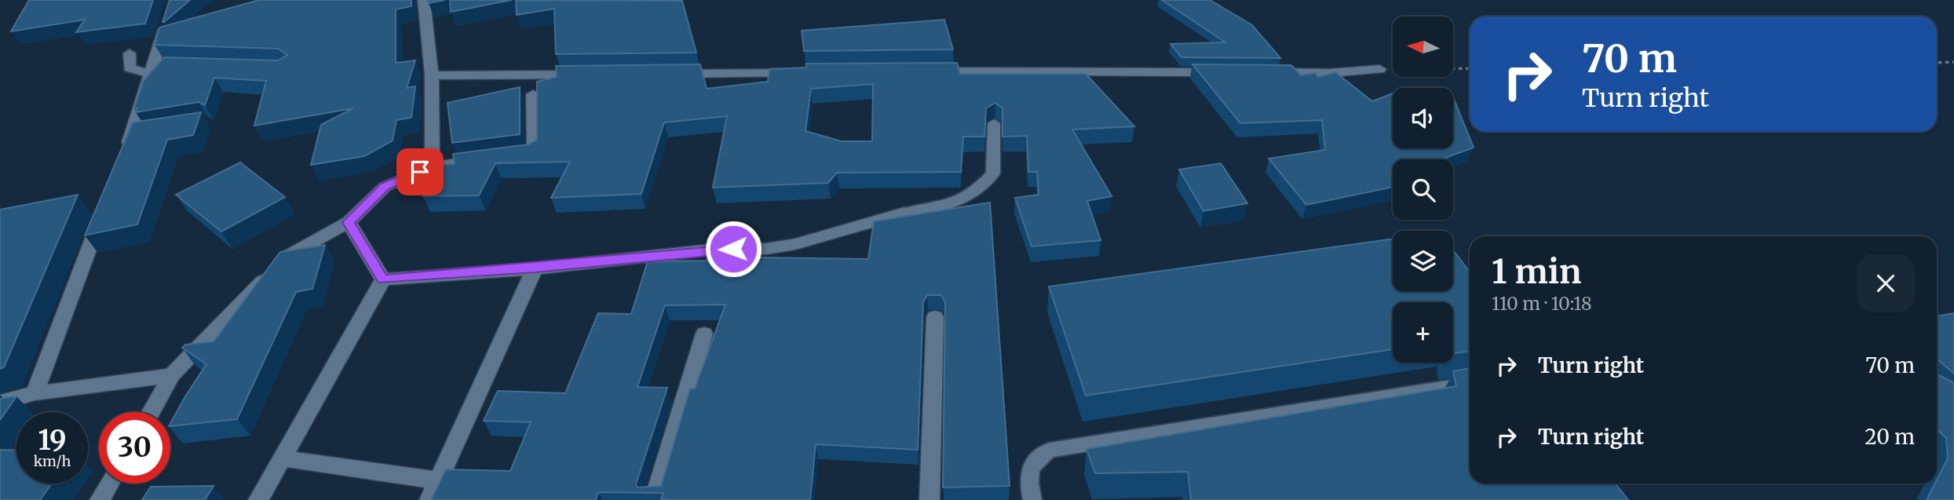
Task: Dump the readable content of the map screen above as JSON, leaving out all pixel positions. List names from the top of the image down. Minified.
{"north":"left","page":{"map_buttons":"+","turn":["70 m","Turn right"],"heading":["1 min","110 m · 10:18"],"list":[{"name":"Turn right","value":"70 m"},{"name":"Turn right","value":"20 m"}],"speed":"19 km/h","limit":"30"}}
